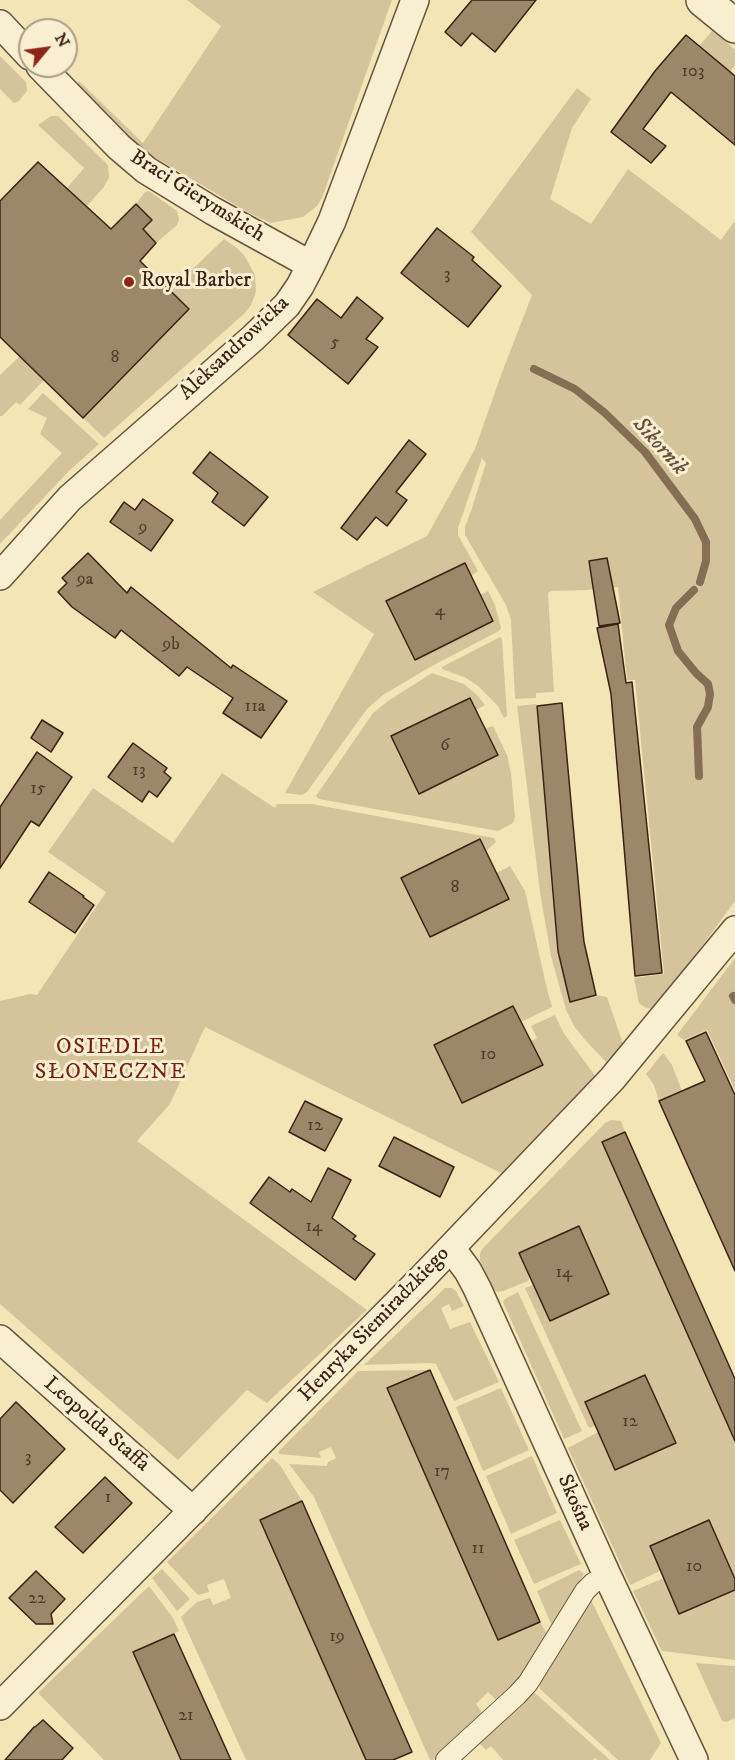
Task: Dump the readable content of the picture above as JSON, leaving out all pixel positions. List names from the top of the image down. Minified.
{"streets":{"street":["Braci Gierymskich","Aleksandrowicka","Henryka Siemiradzkiego","Leopolda Staffa","Skośna"]},"crossings":[["Braci Gierymskich","Aleksandrowicka"],["Henryka Siemiradzkiego","Leopolda Staffa"],["Henryka Siemiradzkiego","Skośna"]],"districts":["OSIEDLE SŁONECZNE"],"water":["Sikornik"],"places":["Royal Barber"],"house_numbers":["103","3","5","8","9","9a","4","9b","11a","6","13","15","8","10","12","14","14","12","3","17","1","11","10","22","19","21"],"north":"top right"}
